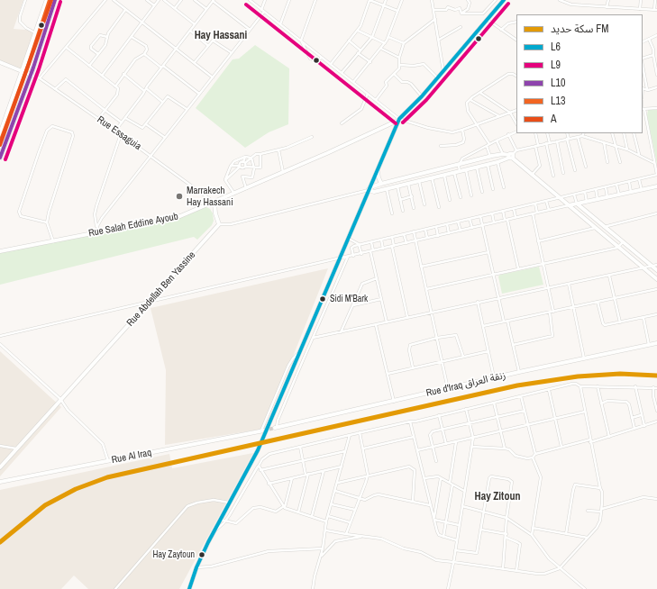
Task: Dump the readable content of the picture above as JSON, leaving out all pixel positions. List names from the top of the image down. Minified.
{"streets":{"street":["Rue Essaguia","Rue Salah Eddine Ayoub","Rue Abdellah Ben Yassine","Rue d'Iraq زنقة العراق","Rue Al Iraq"]},"crossings":[["Rue Essaguia","Rue Salah Eddine Ayoub"]],"districts":["Hay Hassani","Hay Zitoun"],"places":["Marrakech Hay Hassani","Sidi M'Bark","Hay Zaytoun"],"lines":["transit line L6","transit line L10","transit line L13","transit line A","transit line L9","rail line FM"],"legend":["سكة حديد FM","L6","L9","L10","L13","A"]}
